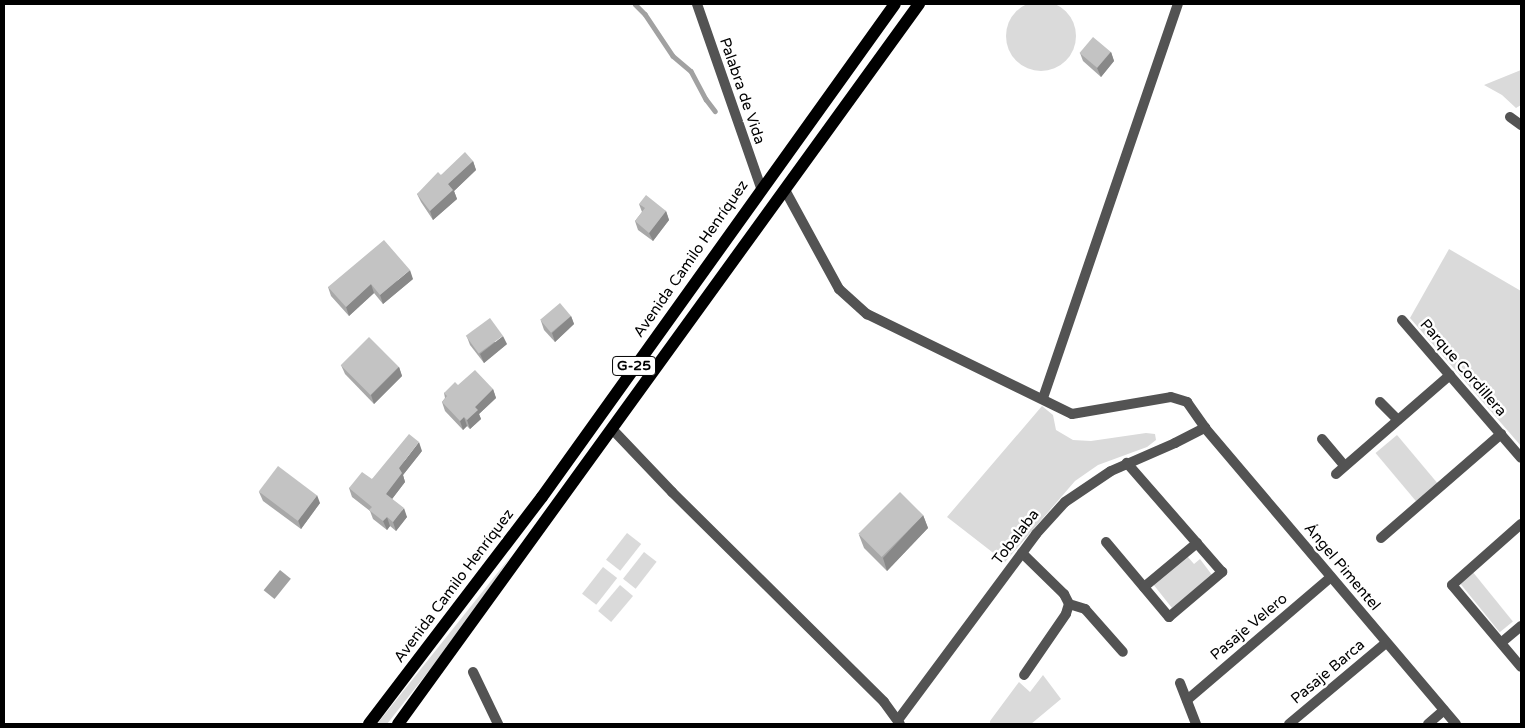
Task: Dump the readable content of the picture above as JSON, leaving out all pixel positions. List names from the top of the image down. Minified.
{"streets":{"main road":["Avenida Camilo Henríquez","G-25"],"street":["Palabra de Vida","Parque Cordillera","Tobalaba","Ángel Pimentel","Pasaje Velero","Pasaje Barca"]},"crossings":[["Palabra de Vida","Avenida Camilo Henríquez"],["G-25","Ángel Pimentel"],["Tobalaba","Ángel Pimentel"],["Ángel Pimentel","Pasaje Velero"],["Ángel Pimentel","Pasaje Barca"]]}
